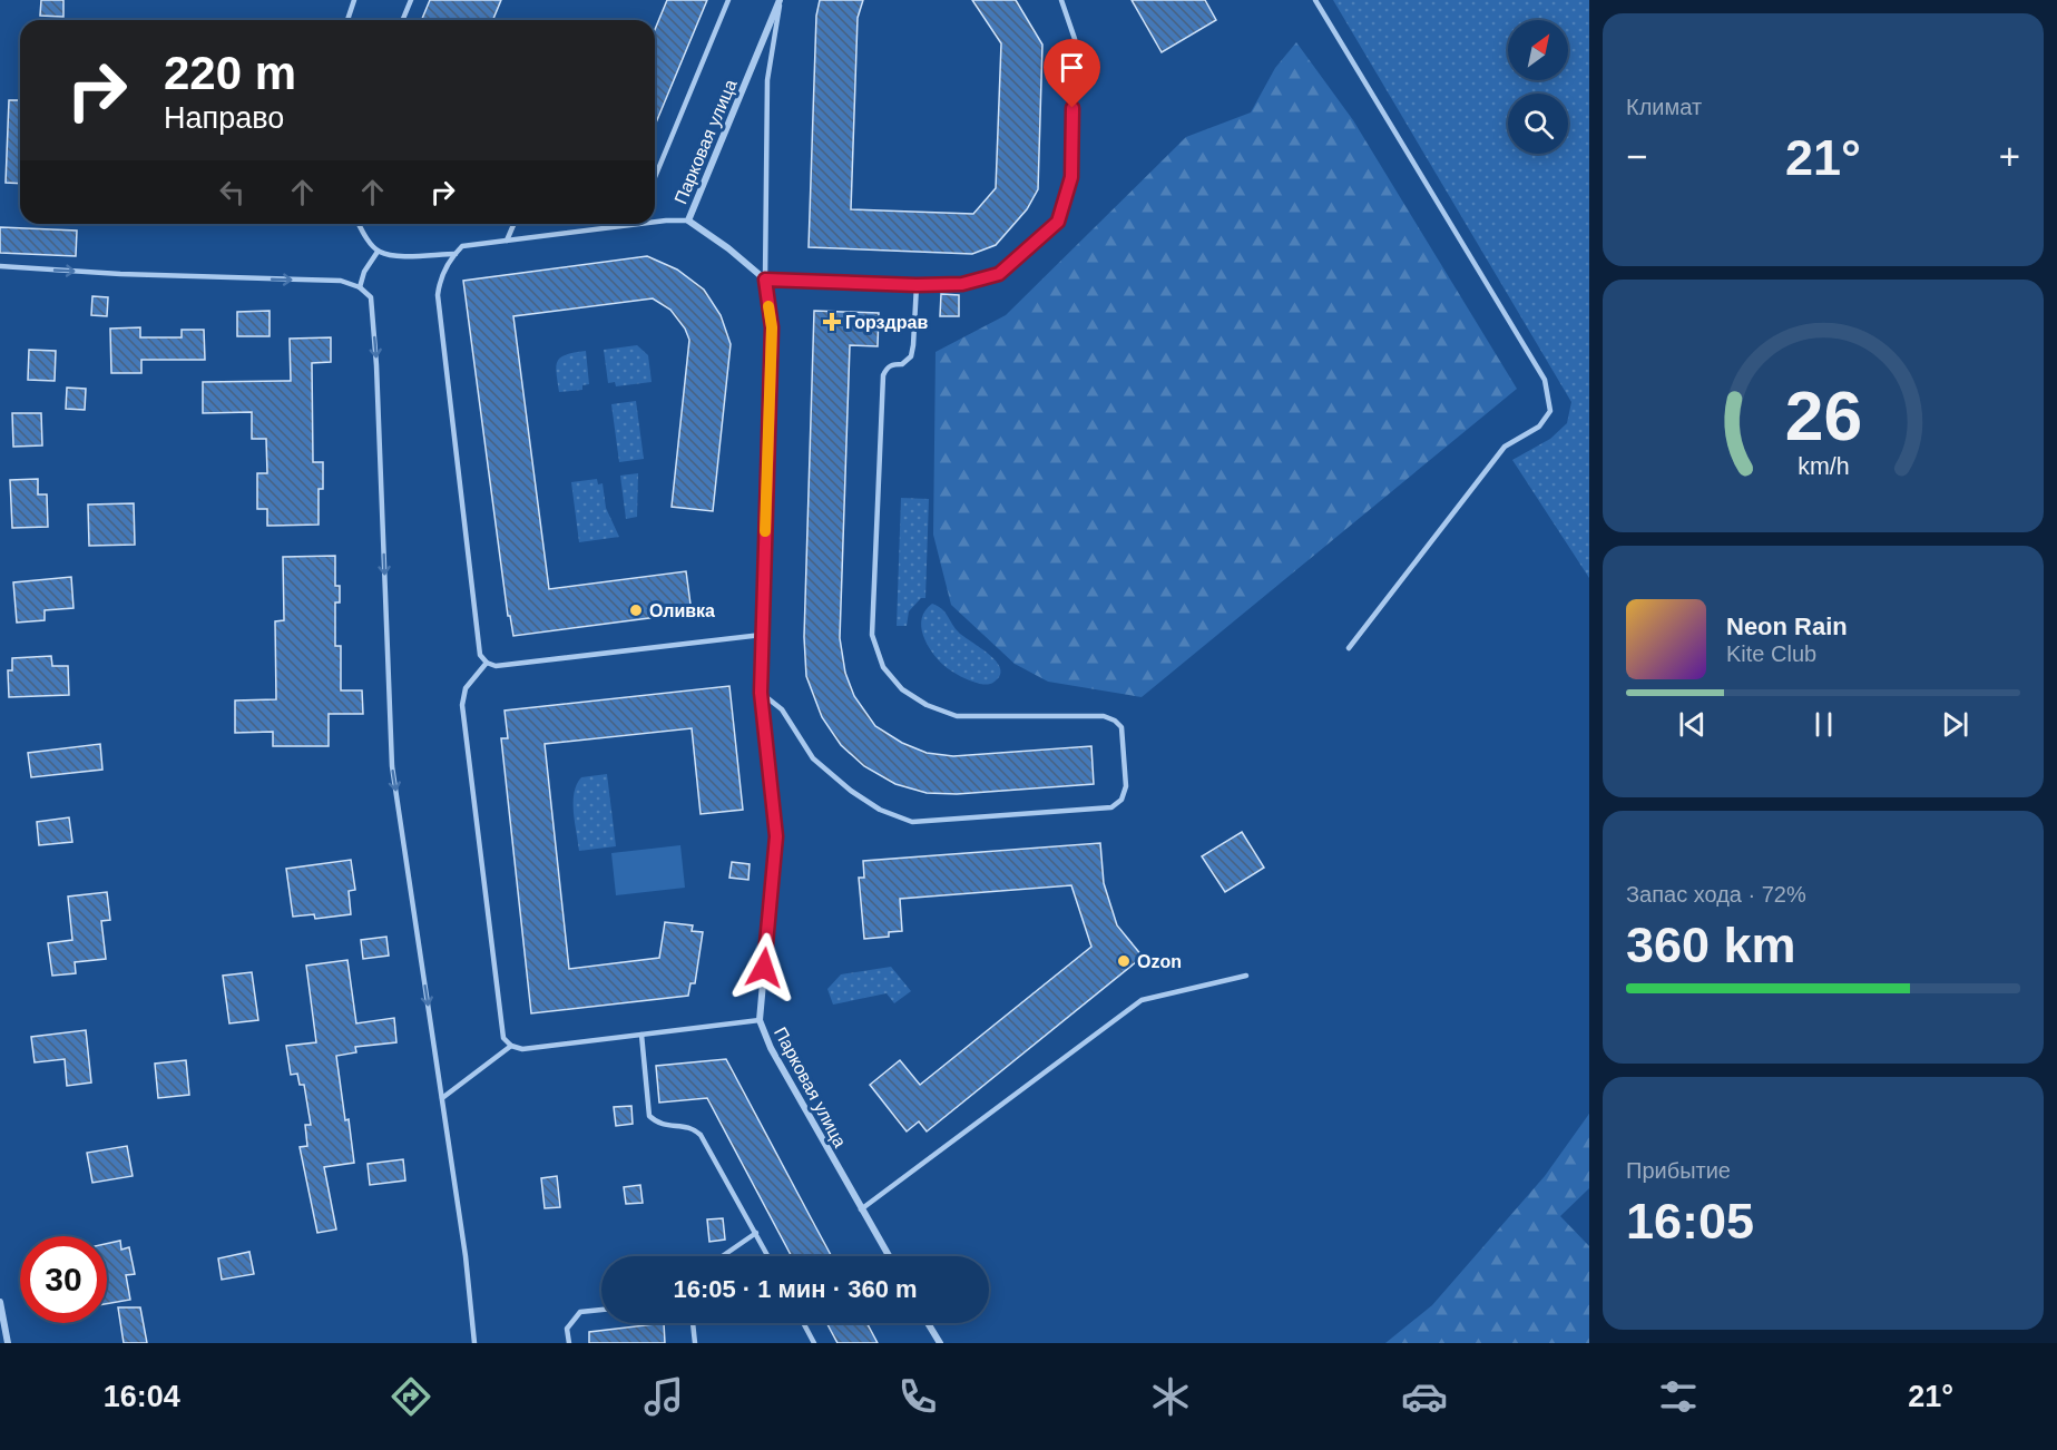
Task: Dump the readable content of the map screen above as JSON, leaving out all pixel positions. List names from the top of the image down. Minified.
{"streets":{"street":["Парковая улица"]},"places":{"health":["Горздрав"],"other":["Оливка","Ozon"]},"north":"top right","page":{"tile":["Климат",["Запас хода · 72%","360 km"],["Прибытие","16:05"]],"turn":["220 m","Направо"],"heat":["−","21°","+"],"song":["Neon Rain","Kite Club"],"limit":"30","trip":"16:05 · 1 мин · 360 m","tabs":["16:04","21°"],"gauge":["26","km/h"]}}
